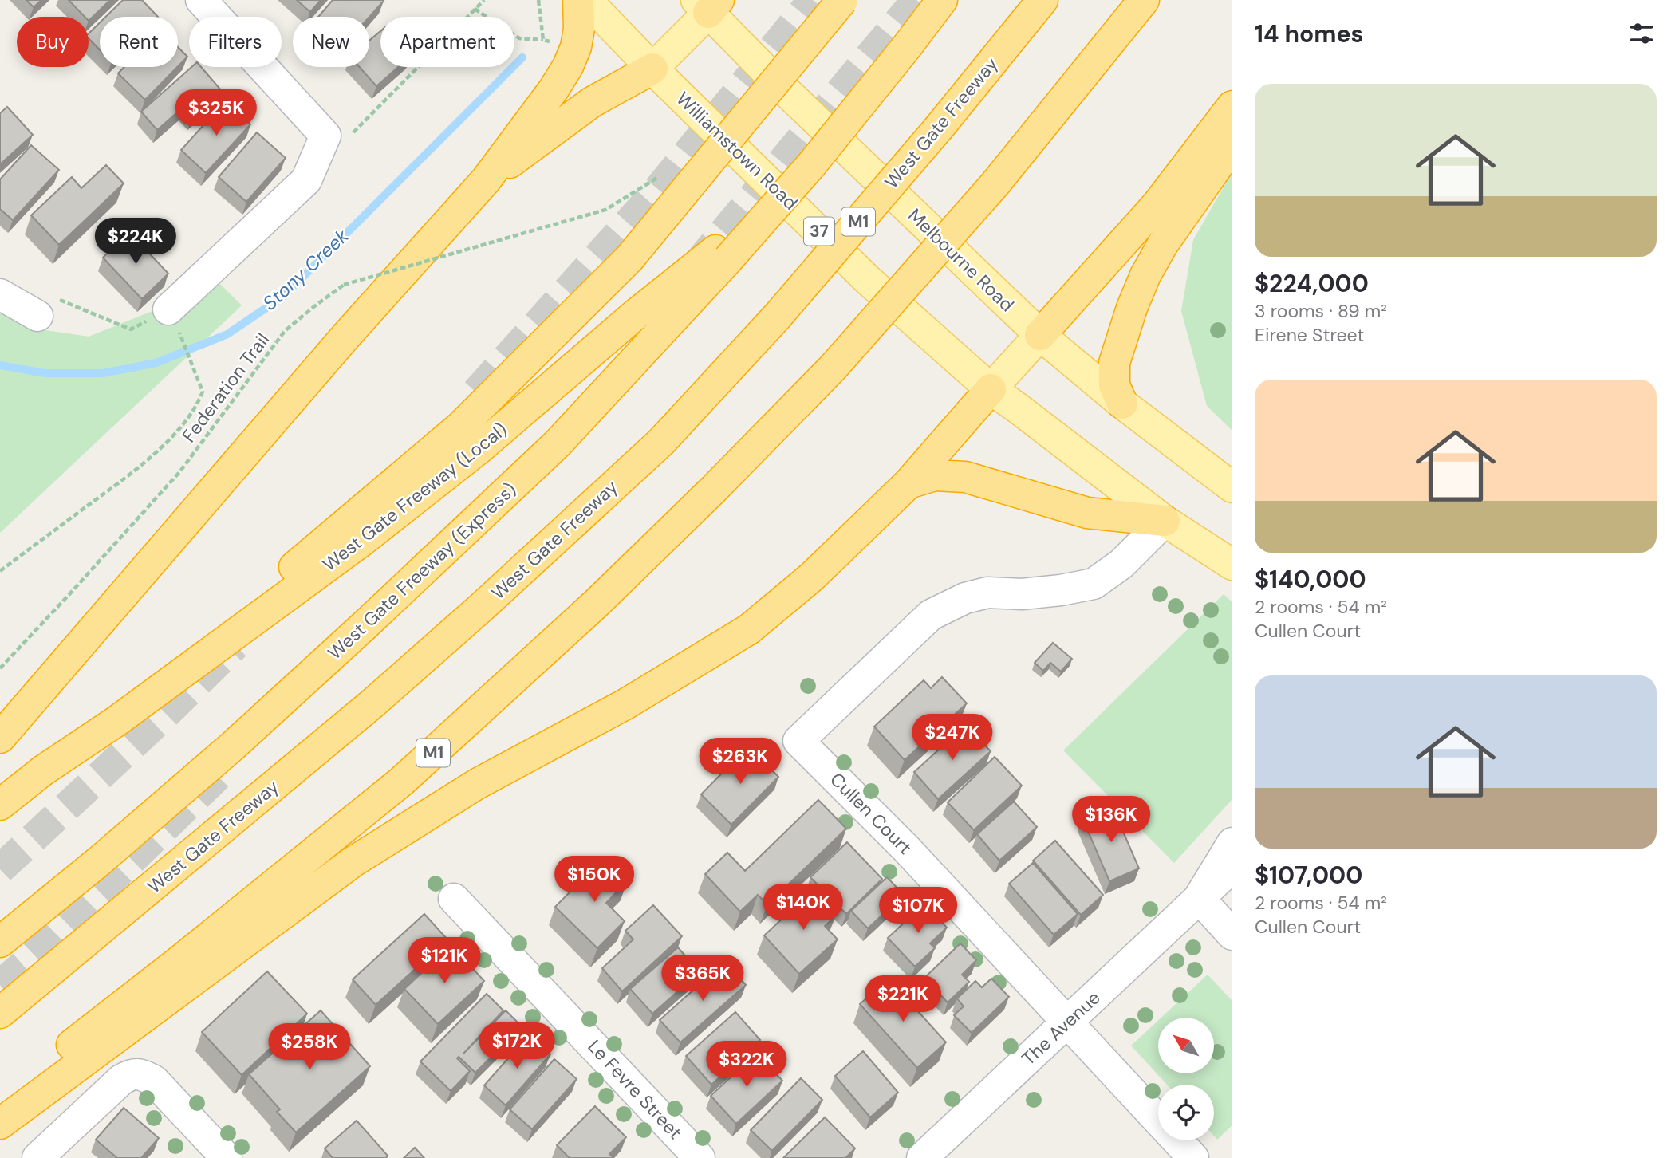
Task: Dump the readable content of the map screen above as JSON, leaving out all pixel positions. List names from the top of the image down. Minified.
{"streets":{"highway":["West Gate Freeway","M1","West Gate Freeway (Local)","West Gate Freeway (Express)"],"main road":["Williamstown Road","37","Melbourne Road"],"street":["Cullen Court","The Avenue","Le Fevre Street"],"path":["Federation Trail"]},"crossings":[["Williamstown Road","37"],["37","Cullen Court"],["West Gate Freeway (Local)","West Gate Freeway (Express)"],["Cullen Court","The Avenue"]],"water":["Stony Creek"],"north":"top left","page":{"heading":"14 homes","chip":["Buy","Rent","Filters","New","Apartment"],"list":[{"name":"$224,000","note":"3 rooms · 89 m² · Eirene Street"},{"name":"$140,000","note":"2 rooms · 54 m² · Cullen Court"},{"name":"$107,000","note":"2 rooms · 54 m² · Cullen Court"}],"price":["$325K","$224K","$247K","$263K","$136K","$150K","$140K","$107K","$121K","$365K","$221K","$172K","$258K","$322K"]}}
